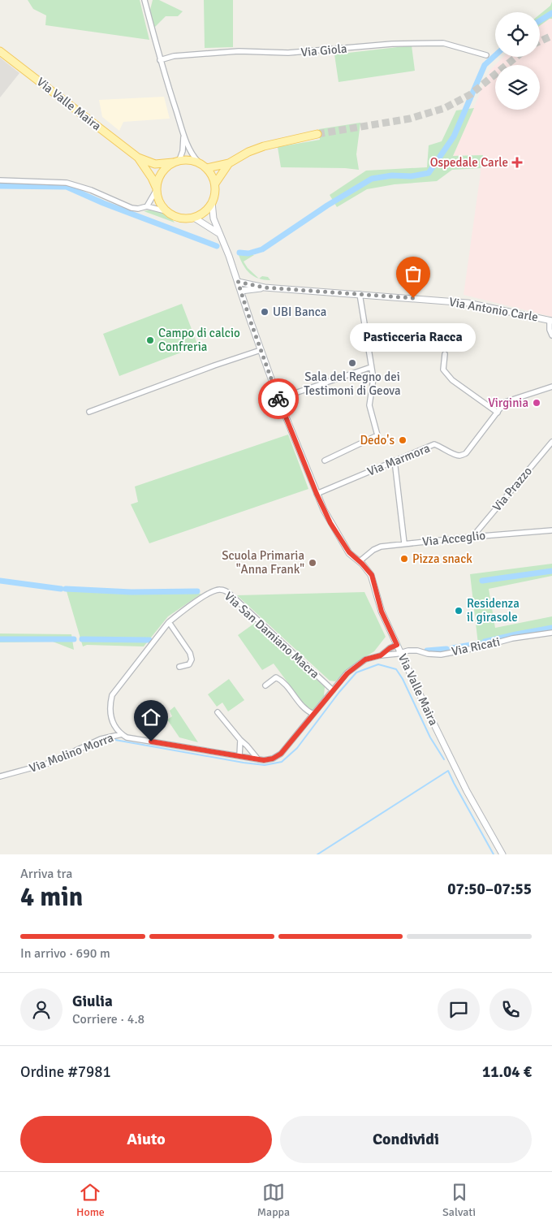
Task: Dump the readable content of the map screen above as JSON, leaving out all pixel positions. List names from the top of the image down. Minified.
{"streets":{"main road":["Via Valle Maira"],"street":["Via Giola","Via Antonio Carle","Via Marmora","Via Prazzo","Via Acceglio","Via San Damiano Macra","Via Ricati","Via Molino Morra"]},"crossings":[["Via Valle Maira","Via Antonio Carle"],["Via Valle Maira","Via Marmora"],["Via Valle Maira","Via Acceglio"],["Via Valle Maira","Via Ricati"],["Via Valle Maira","Via Molino Morra"],["Via Prazzo","Via Acceglio"],["Via San Damiano Macra","Via Molino Morra"],["Via Ricati","Via Molino Morra"]],"places":{"health":["Ospedale Carle"],"other":["Pasticceria Racca","UBI Banca","Campo di calcio Confreria","Sala del Regno dei Testimoni di Geova","Virginia","Dedo's","Pizza snack","Scuola Primaria \"Anna Frank\"","Residenza il girasole"]},"page":{"bubble":"Pasticceria Racca","heading":["4 min","Arriva tra","07:50–07:55"],"panel":["Giulia","Corriere · 4.8","Ordine #7981","11.04 €"],"bar":"In arrivo · 690 m","buttons":["Aiuto","Condividi"],"tabs":["Home","Mappa","Salvati"]}}
